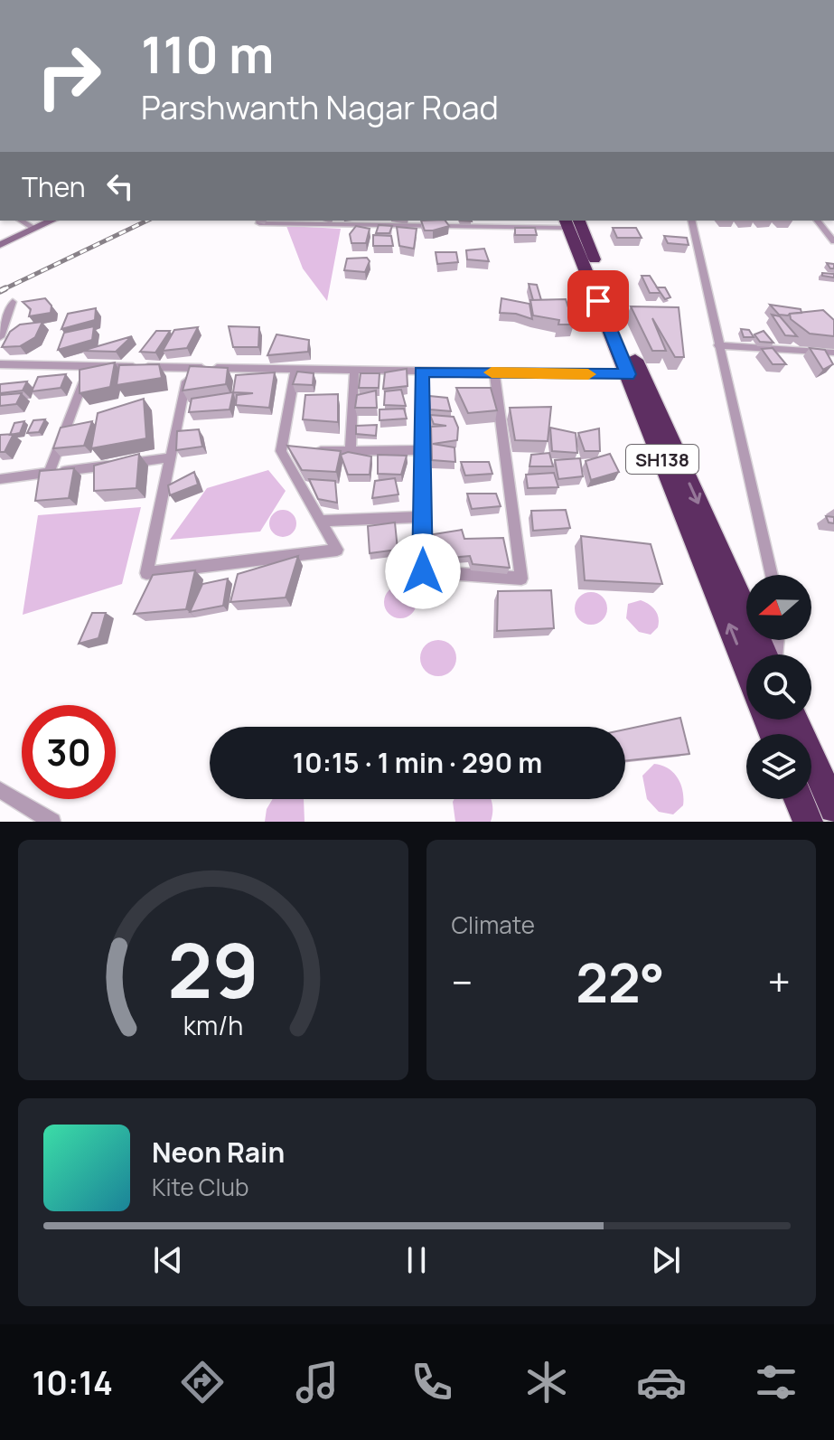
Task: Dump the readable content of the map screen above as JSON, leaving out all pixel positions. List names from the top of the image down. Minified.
{"streets":{"highway":["SH138"]},"north":"left","page":{"turn":["110 m","Parshwanth Nagar Road"],"then":"Then","limit":"30","trip":"10:15 · 1 min · 290 m","tile":"Climate","heat":["−","22°","+"],"song":["Neon Rain","Kite Club"],"tabs":"10:14","gauge":["29","km/h"]}}
